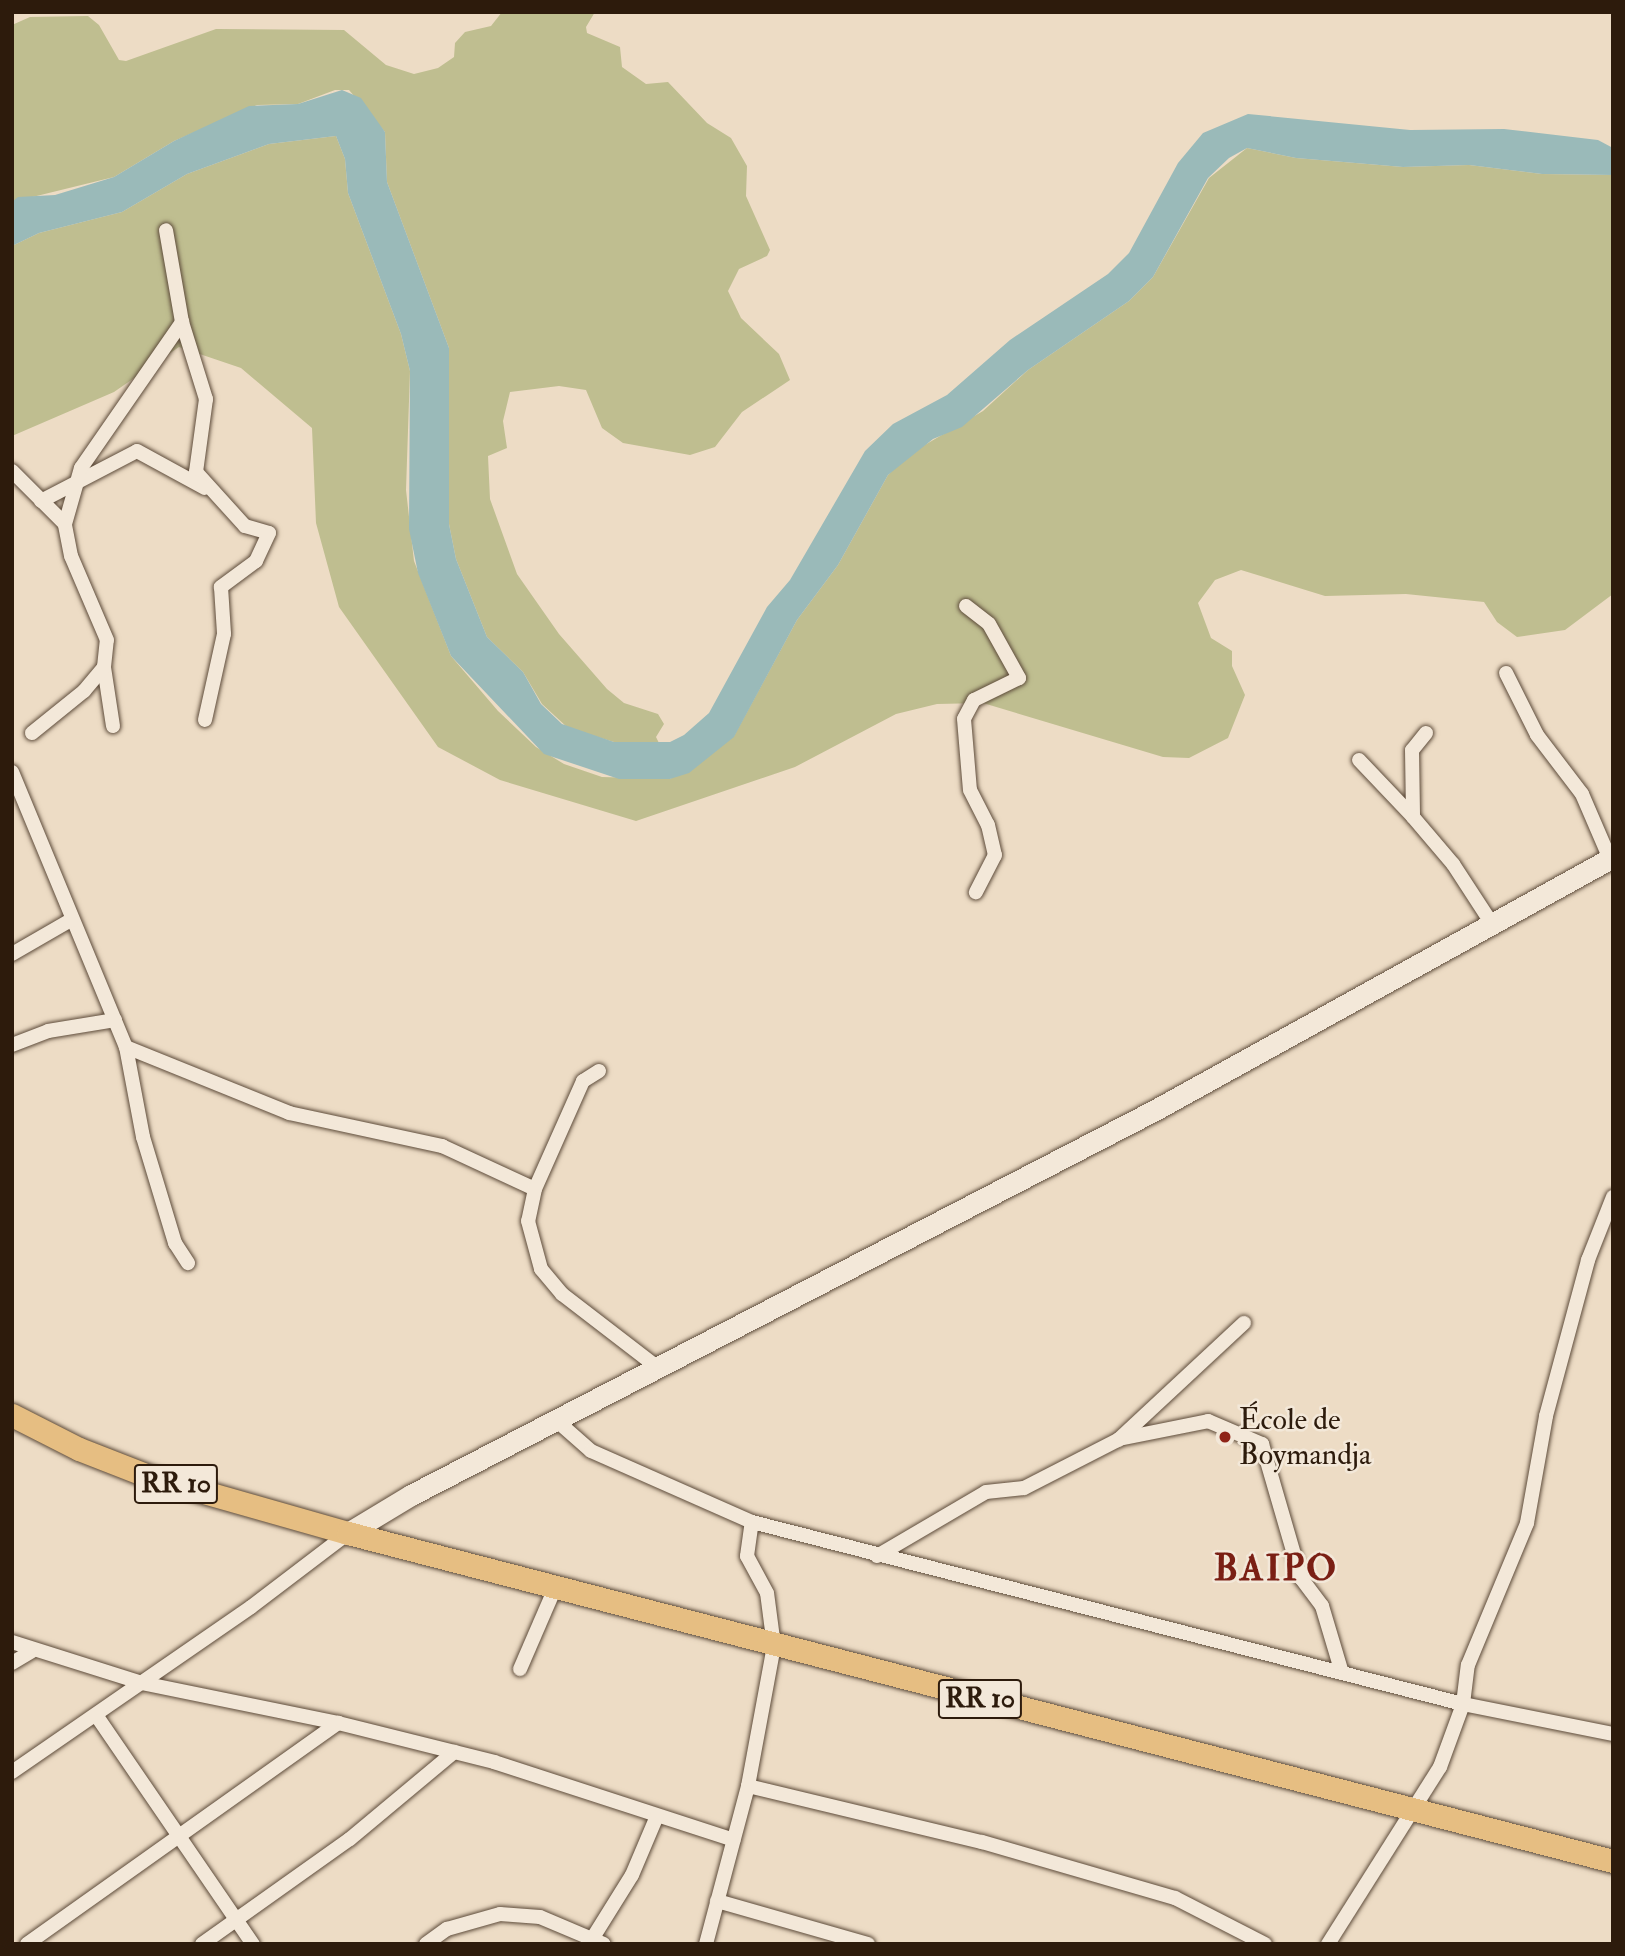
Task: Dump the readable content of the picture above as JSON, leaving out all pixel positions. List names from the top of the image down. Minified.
{"streets":{"main road":["RR 10"]},"districts":["BAIPO"],"places":["École de Boymandja"]}
